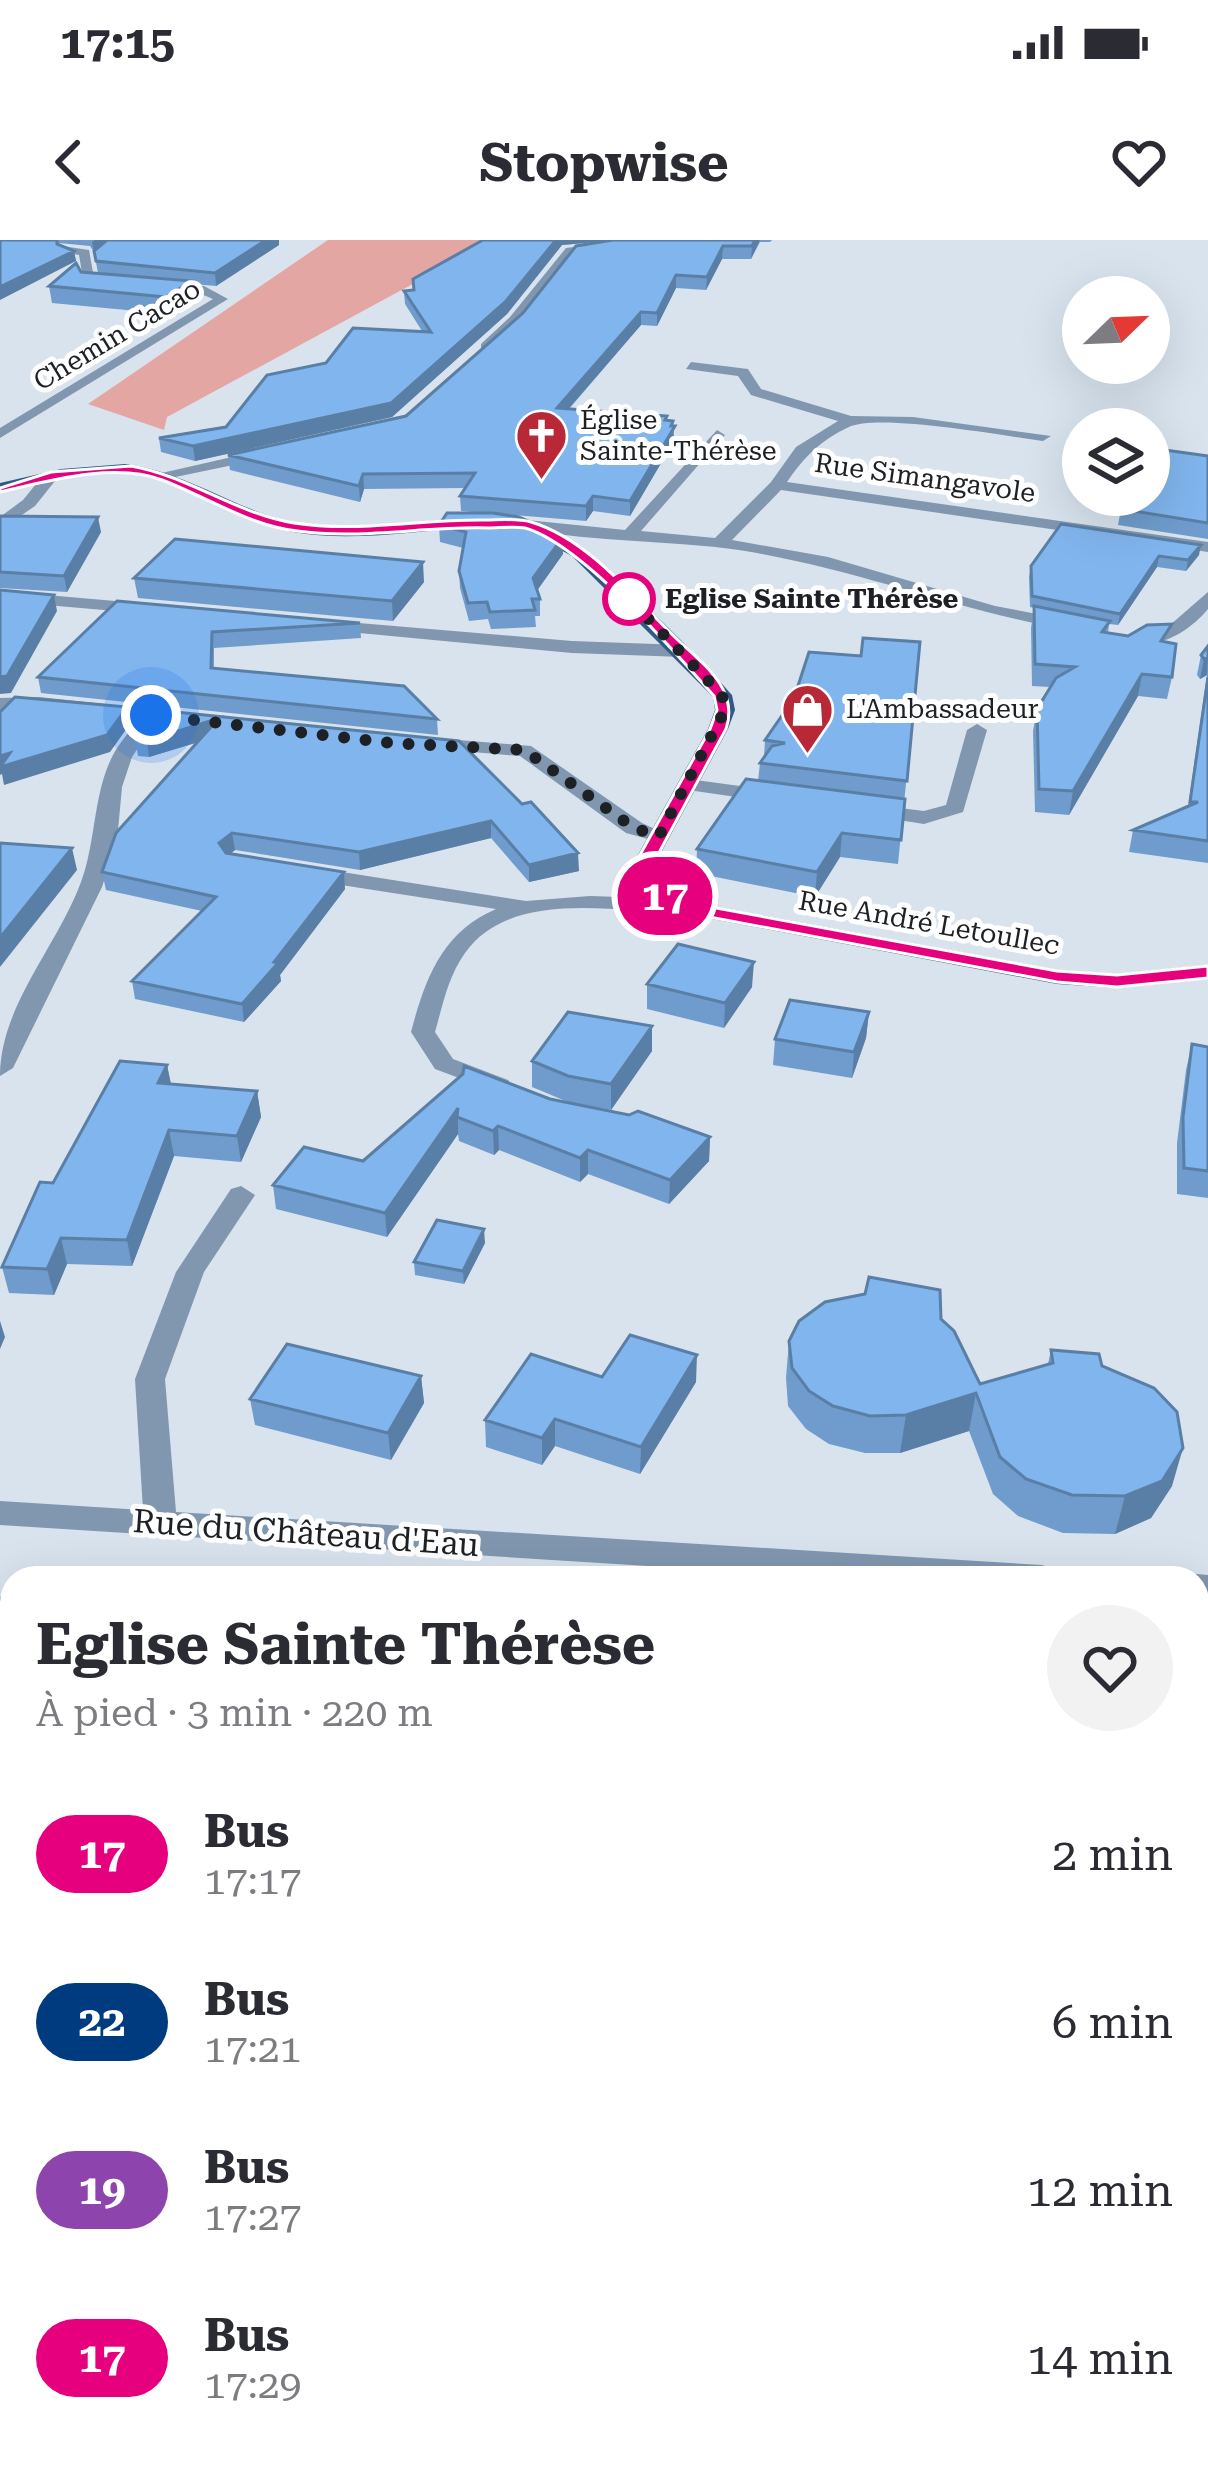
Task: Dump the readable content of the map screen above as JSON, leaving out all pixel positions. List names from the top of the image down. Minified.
{"streets":{"main road":["Rue André Letoullec"],"street":["Chemin Cacao","Rue Simangavole","Rue du Château d'Eau"]},"places":{"church":["Église Sainte-Thérèse"],"other":["Eglise Sainte Thérèse"],"shop":["L'Ambassadeur"]},"lines":["bus line 17"],"north":"top right","page":{"status":"17:15","header":"Stopwise","on_map":"17","heading":["Eglise Sainte Thérèse","À pied · 3 min · 220 m"],"list":[{"mark":"17","name":"Bus","note":"17:17","value":"2 min"},{"mark":"22","name":"Bus","note":"17:21","value":"6 min"},{"mark":"19","name":"Bus","note":"17:27","value":"12 min"},{"mark":"17","name":"Bus","note":"17:29","value":"14 min"}]}}
